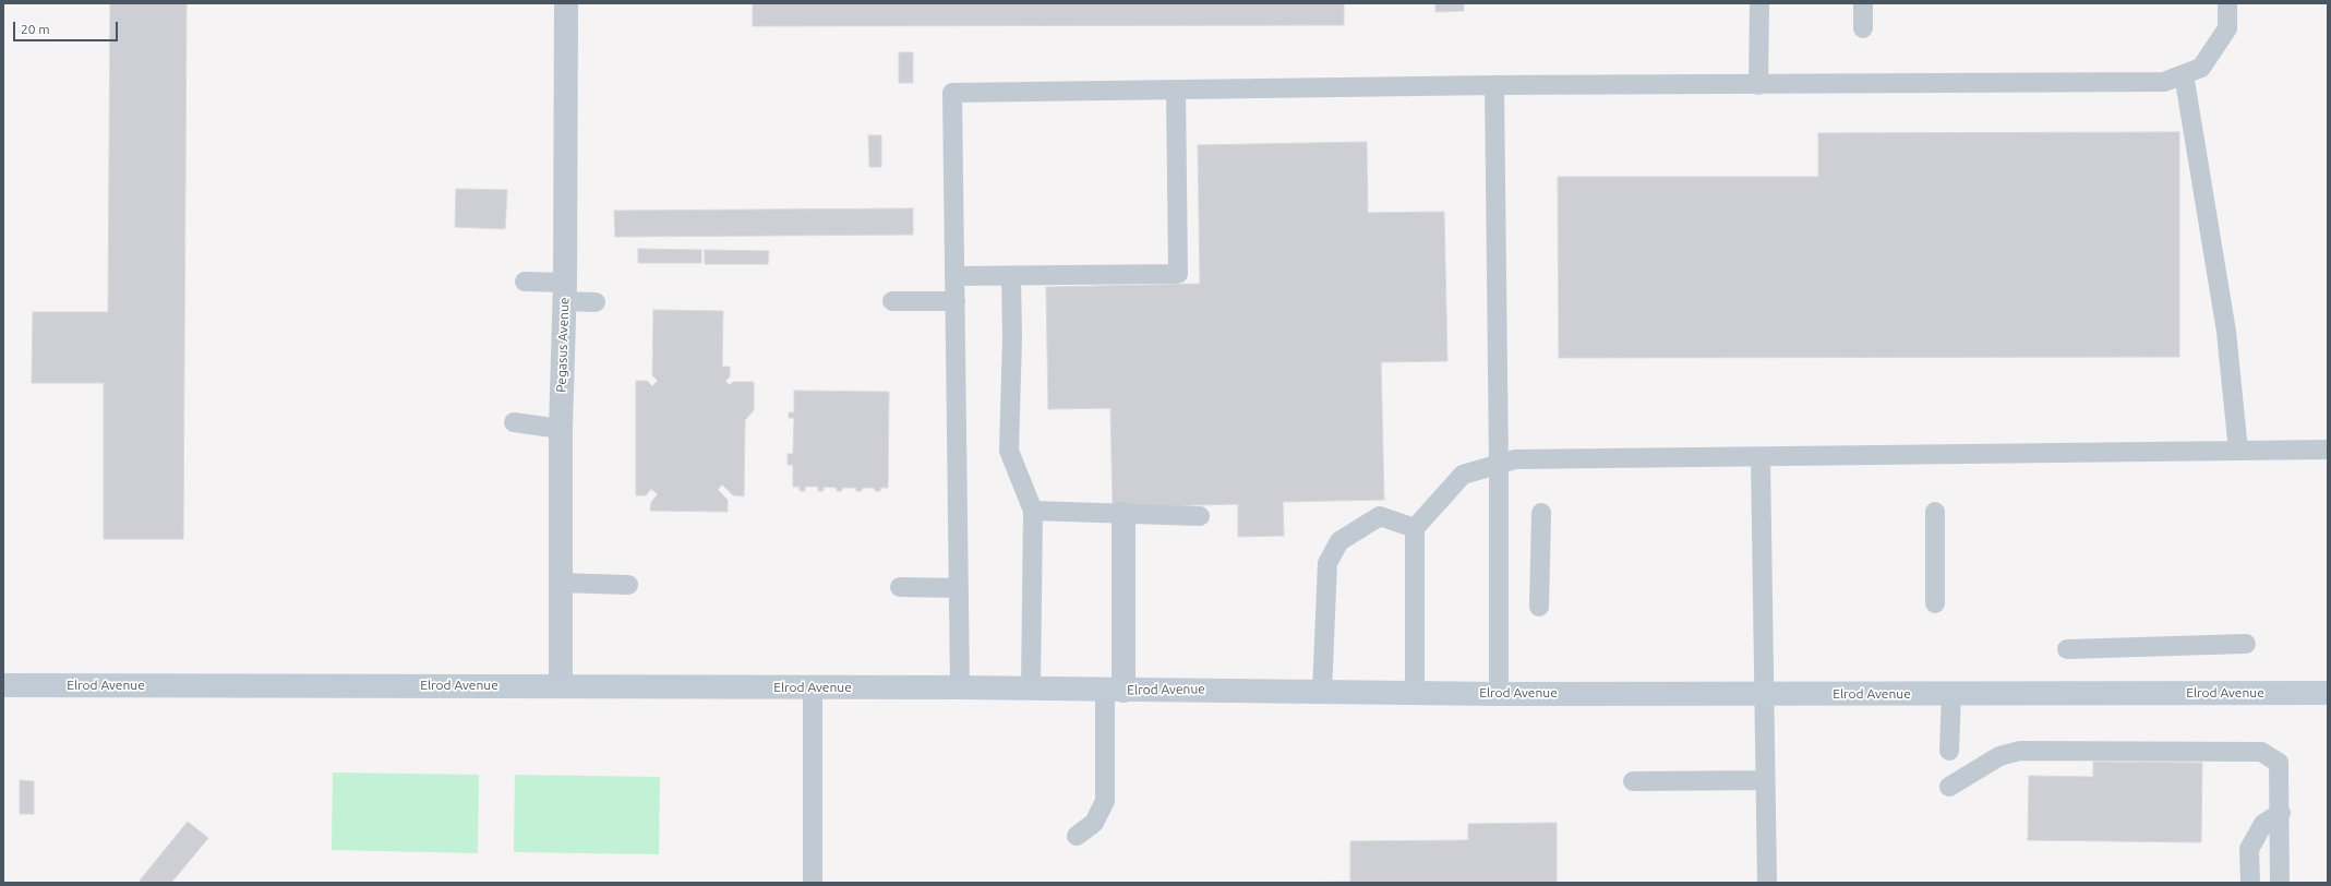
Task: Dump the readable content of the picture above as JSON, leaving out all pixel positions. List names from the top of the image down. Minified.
{"streets":{"street":["Pegasus Avenue","Elrod Avenue"]},"crossings":[["Pegasus Avenue","Elrod Avenue"]],"scale_bar":"20 m"}
